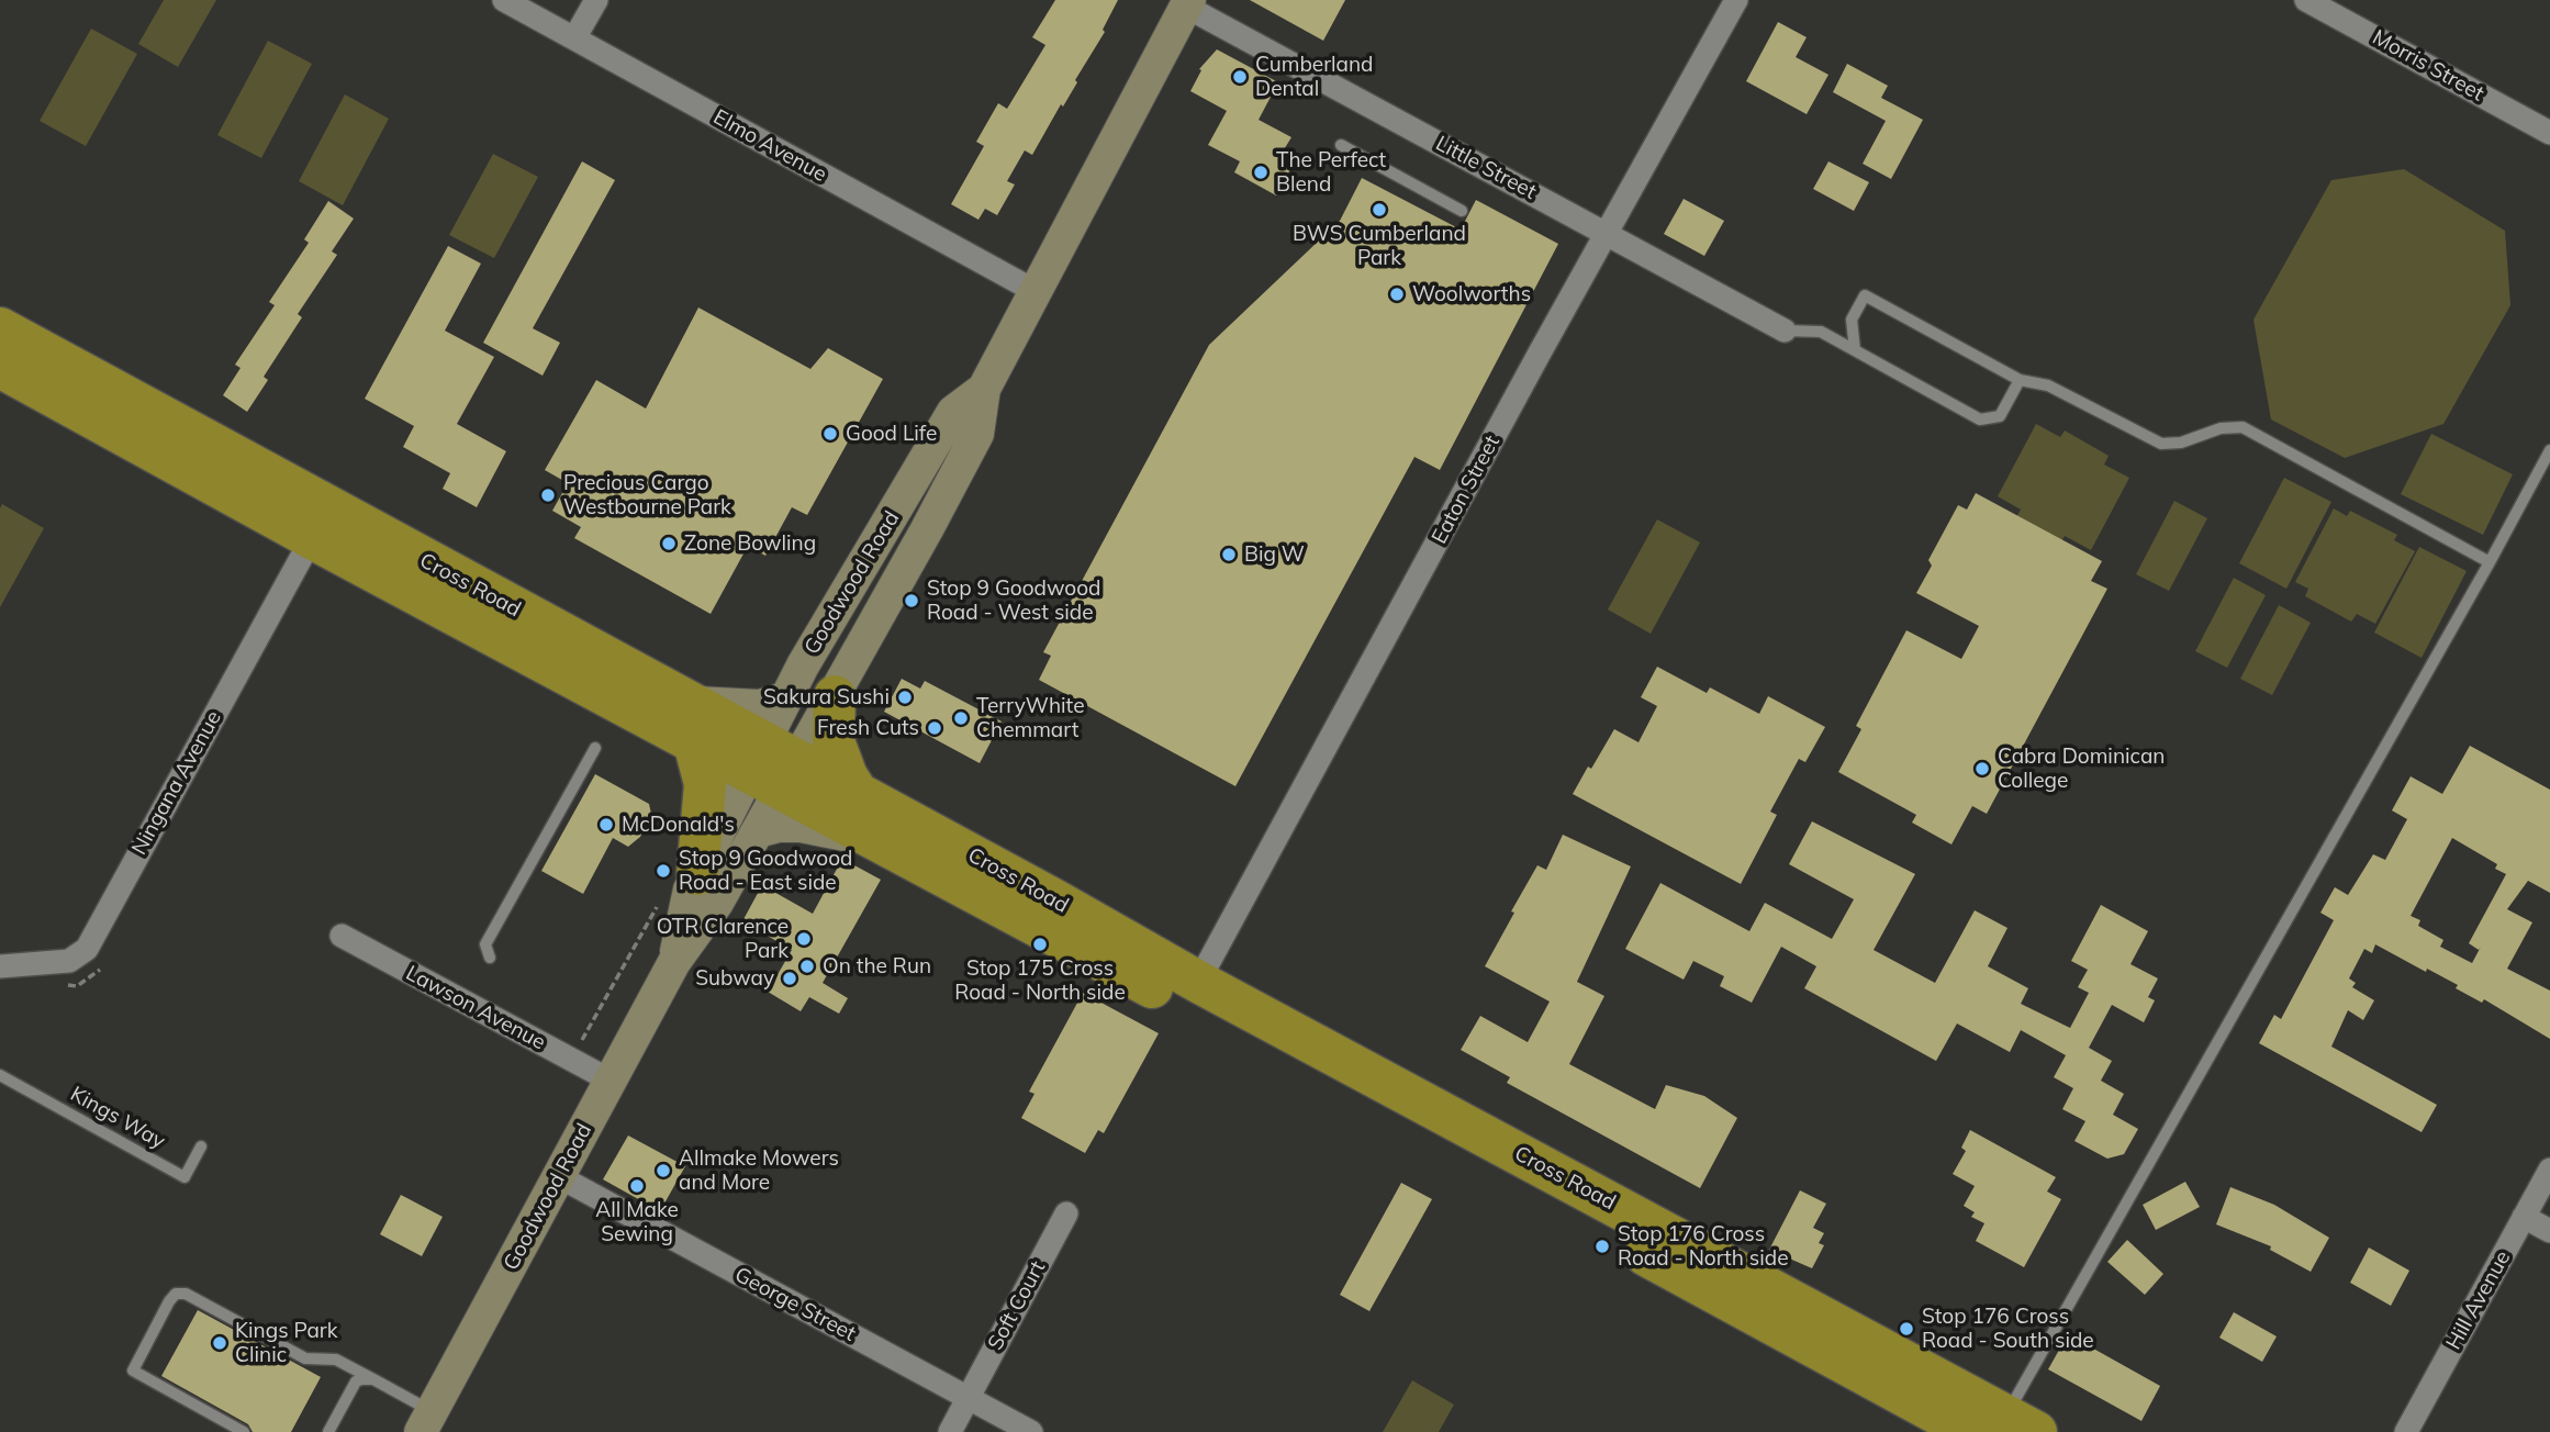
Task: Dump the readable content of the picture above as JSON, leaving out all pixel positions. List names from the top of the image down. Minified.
{"streets":{"highway":["Cross Road"],"main road":["Goodwood Road"],"street":["Morris Street","Elmo Avenue","Little Street","Eaton Street","Ningana Avenue","Lawson Avenue","Hill Avenue","George Street","Soft Court"],"lane":["Kings Way"]},"crossings":[["Elmo Avenue","Goodwood Road"],["Little Street","Eaton Street"],["Little Street","Goodwood Road"],["Eaton Street","Cross Road"],["Goodwood Road","Cross Road"],["Goodwood Road","Lawson Avenue"],["Goodwood Road","George Street"],["Cross Road","Ningana Avenue"],["George Street","Soft Court"]],"places":["Cumberland Dental","The Perfect Blend","BWS Cumberland Park","Woolworths","Good Life","Precious Cargo Westbourne Park","Zone Bowling","Big W","Stop 9 Goodwood Road - West side","Sakura Sushi","TerryWhite Chemmart","Fresh Cuts","Cabra Dominican College","McDonald's","Stop 9 Goodwood Road - East side","OTR Clarence Park","Stop 175 Cross Road - North side","On the Run","Subway","Allmake Mowers and More","All Make Sewing","Stop 176 Cross Road - North side","Stop 176 Cross Road - South side","Kings Park Clinic"]}
